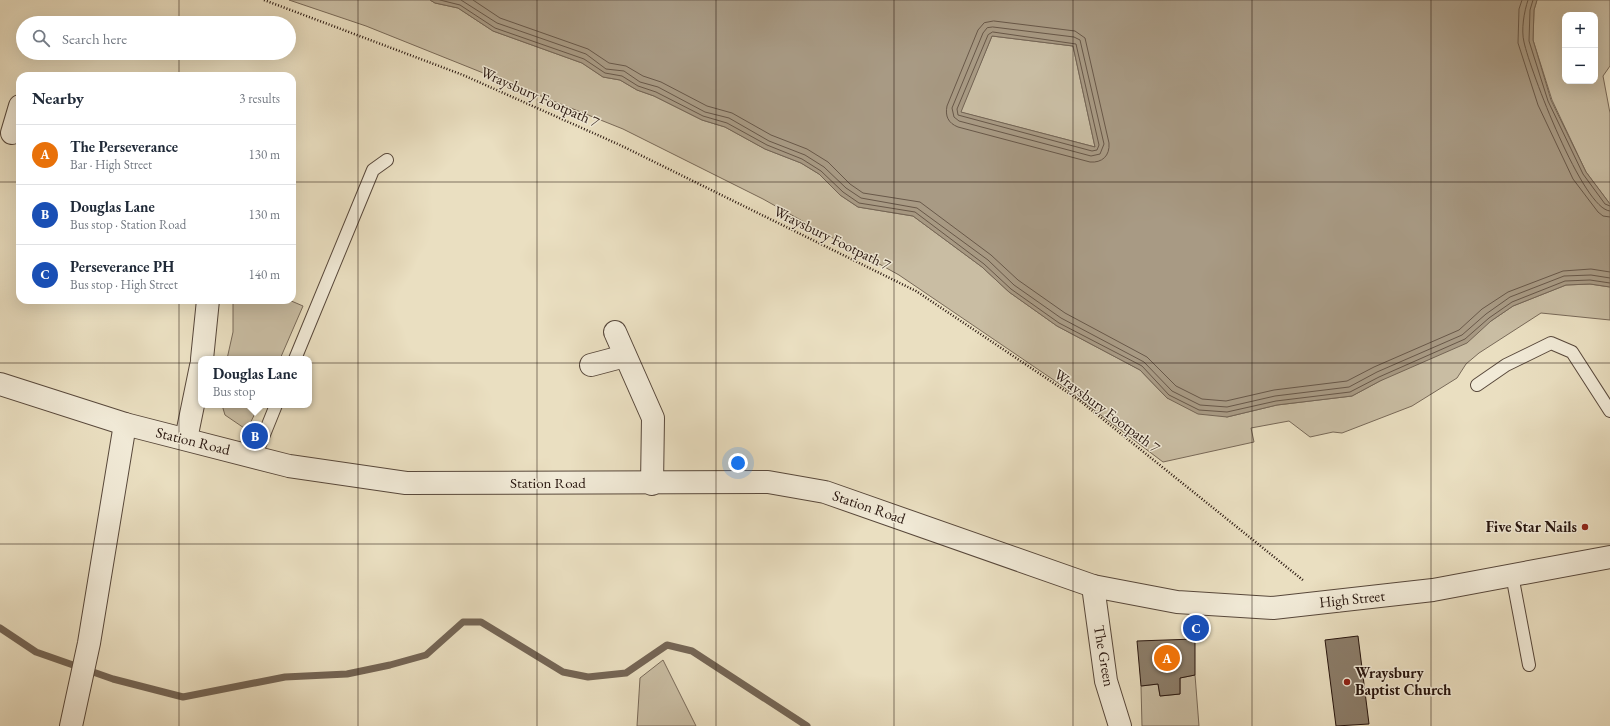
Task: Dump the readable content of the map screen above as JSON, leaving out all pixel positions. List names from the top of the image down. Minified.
{"streets":{"street":["Station Road","High Street","The Green"],"path":["Wraysbury Footpath 7"]},"crossings":[["Wraysbury Footpath 7","High Street"],["Station Road","High Street"],["Station Road","The Green"],["High Street","The Green"]],"places":["Five Star Nails","Wraysbury Baptist Church"],"page":{"map_buttons":["+","−"],"search":"Search here","heading":["Nearby","3 results"],"list":[{"mark":"A","name":"The Perseverance","note":"Bar · High Street","value":"130 m"},{"mark":"B","name":"Douglas Lane","note":"Bus stop · Station Road","value":"130 m"},{"mark":"C","name":"Perseverance PH","note":"Bus stop · High Street","value":"140 m"}],"popup":["Douglas Lane","Bus stop"],"pins":["B","C","A"]}}
